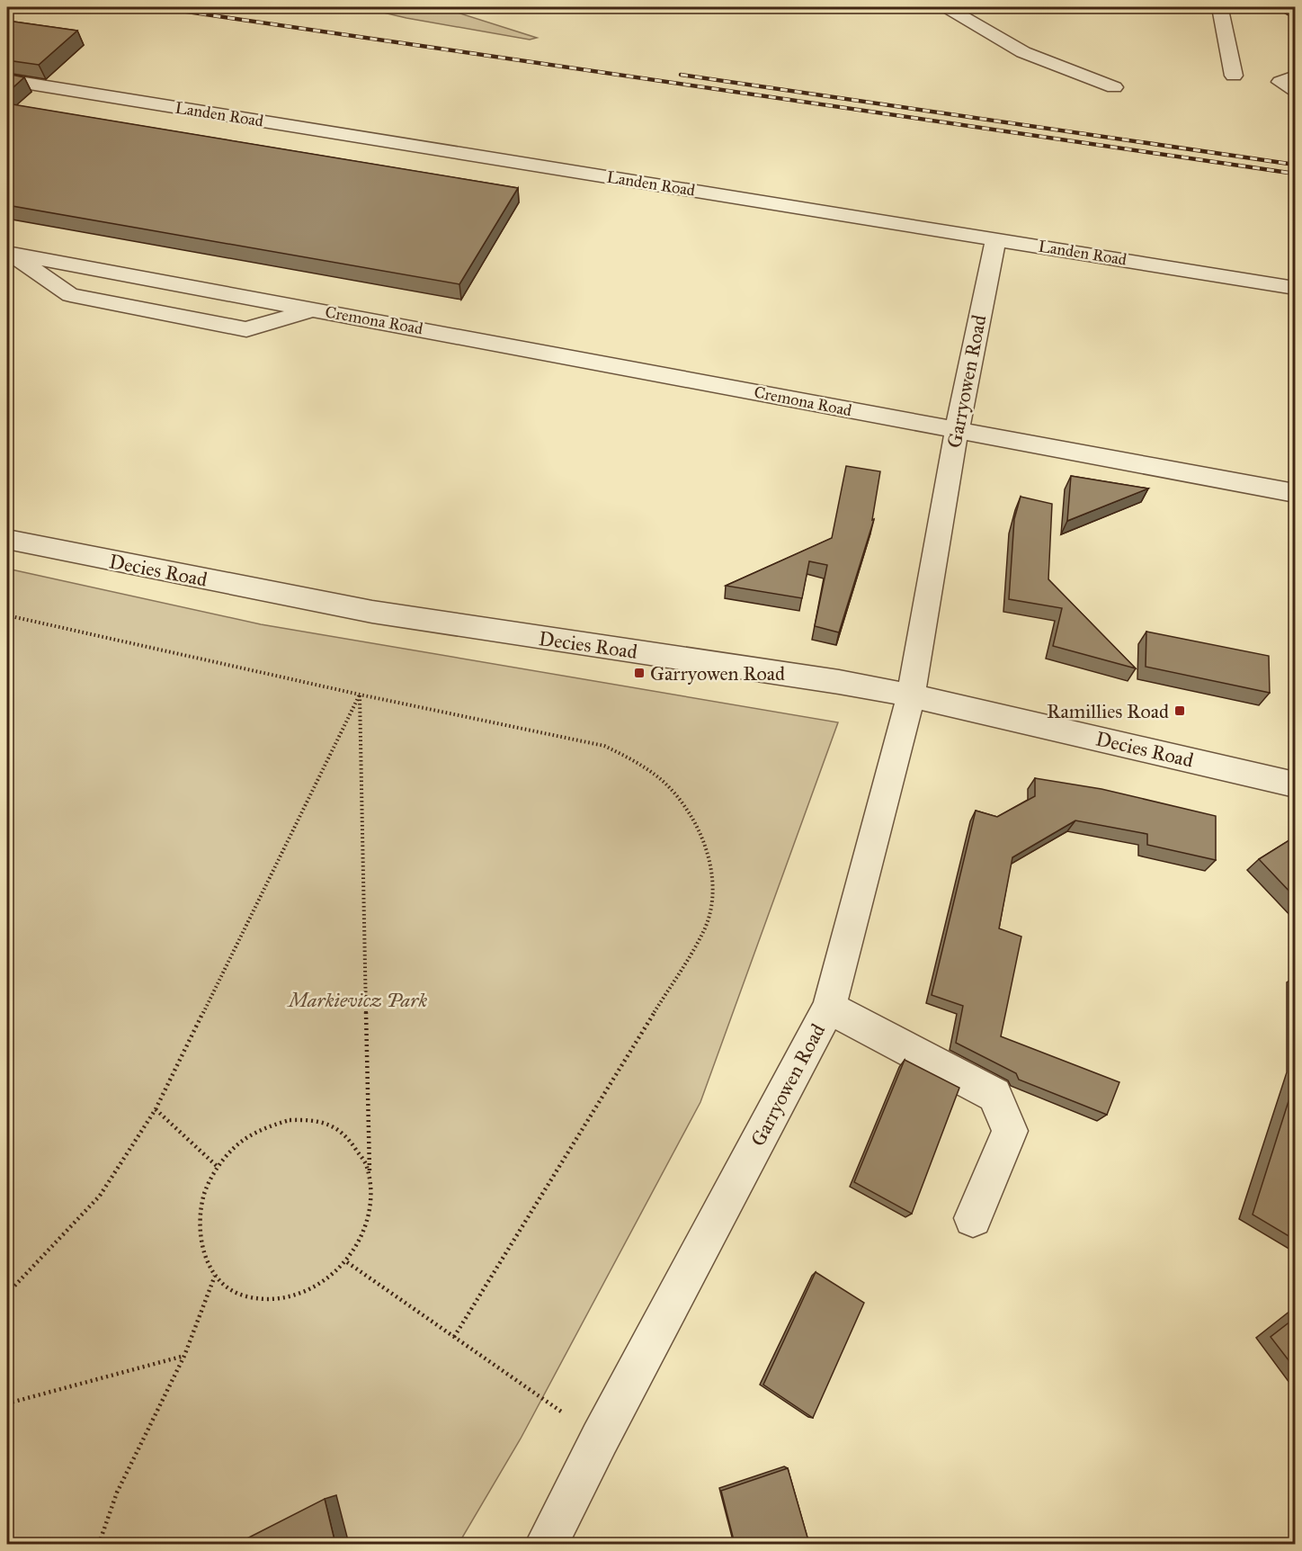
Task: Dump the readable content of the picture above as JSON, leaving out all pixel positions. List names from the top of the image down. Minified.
{"streets":{"street":["Landen Road","Cremona Road","Garryowen Road","Decies Road"]},"crossings":[["Landen Road","Garryowen Road"],["Cremona Road","Garryowen Road"],["Garryowen Road","Decies Road"]],"parks":["Markievicz Park"],"places":{"transit":["Garryowen Road","Ramillies Road"]}}
